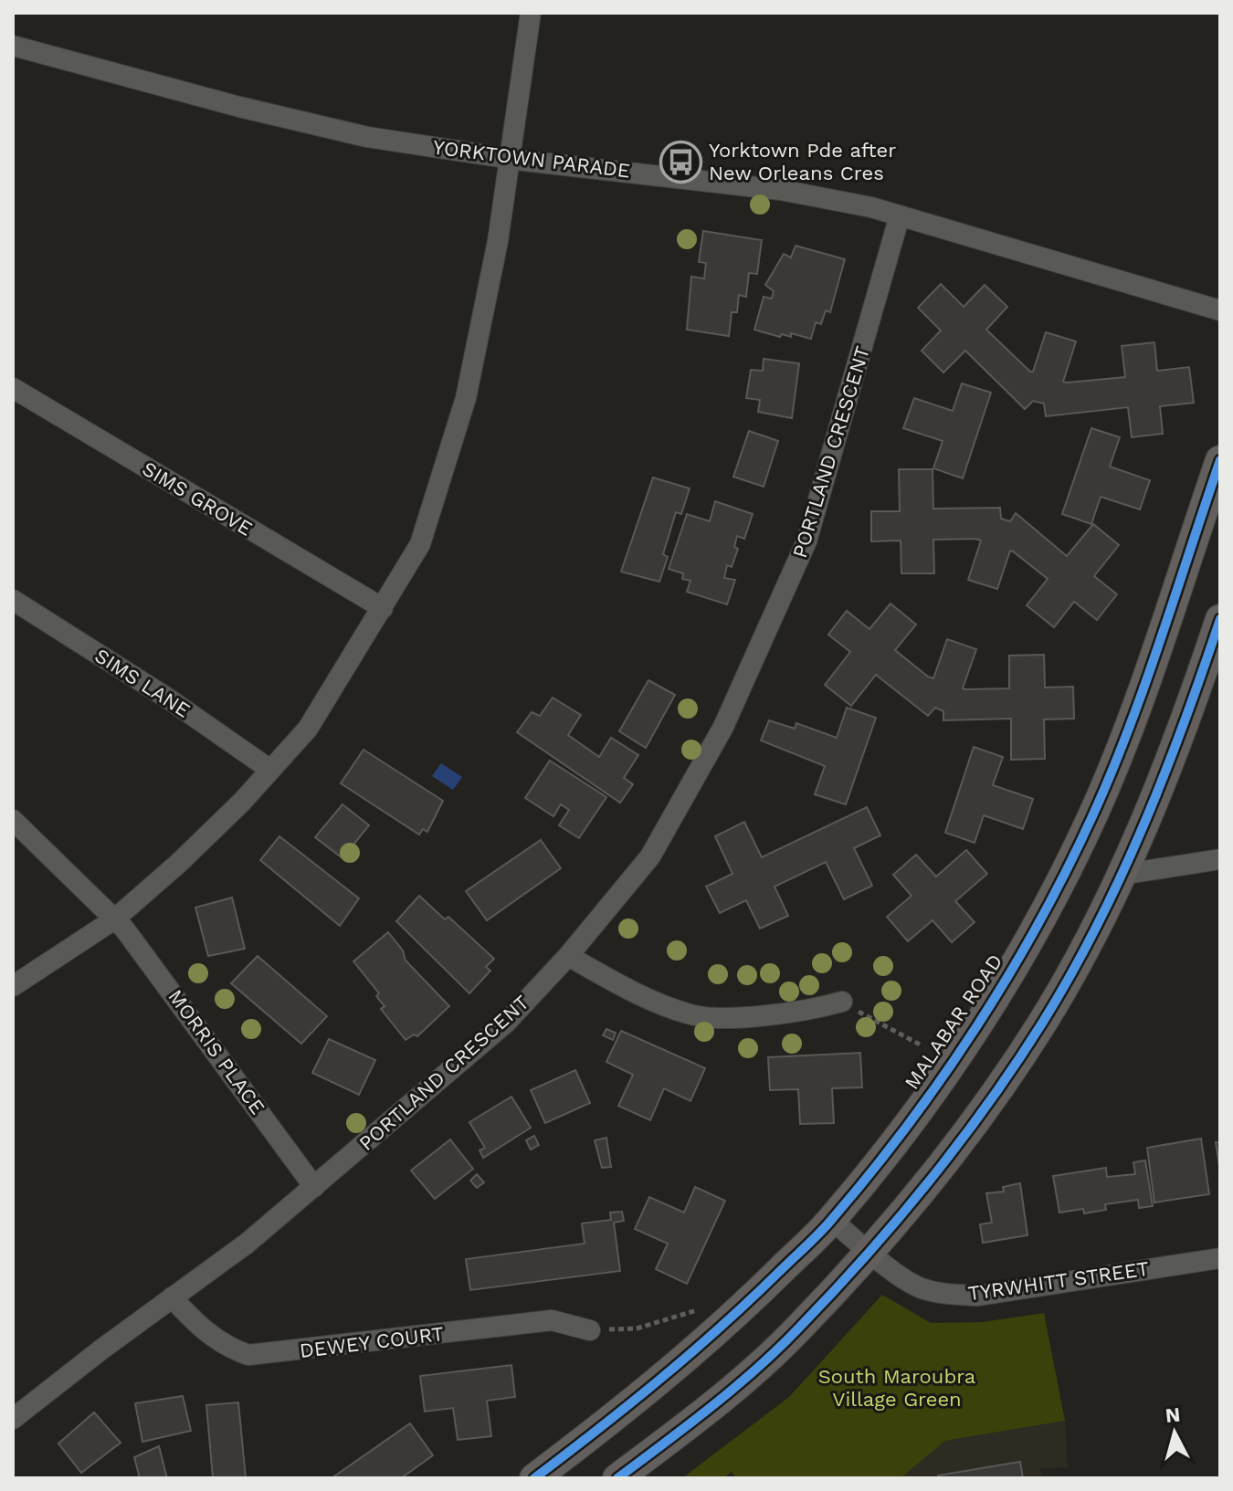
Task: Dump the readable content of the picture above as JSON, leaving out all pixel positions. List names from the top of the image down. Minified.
{"streets":{"main road":["MALABAR ROAD"],"street":["YORKTOWN PARADE","PORTLAND CRESCENT","SIMS GROVE","SIMS LANE","MORRIS PLACE","TYRWHITT STREET","DEWEY COURT"]},"crossings":[["YORKTOWN PARADE","PORTLAND CRESCENT"],["PORTLAND CRESCENT","MORRIS PLACE"],["PORTLAND CRESCENT","DEWEY COURT"],["MALABAR ROAD","TYRWHITT STREET"]],"parks":["South Maroubra Village Green"],"places":{"bus stop":["Yorktown Pde after New Orleans Cres"]},"north":"top"}
